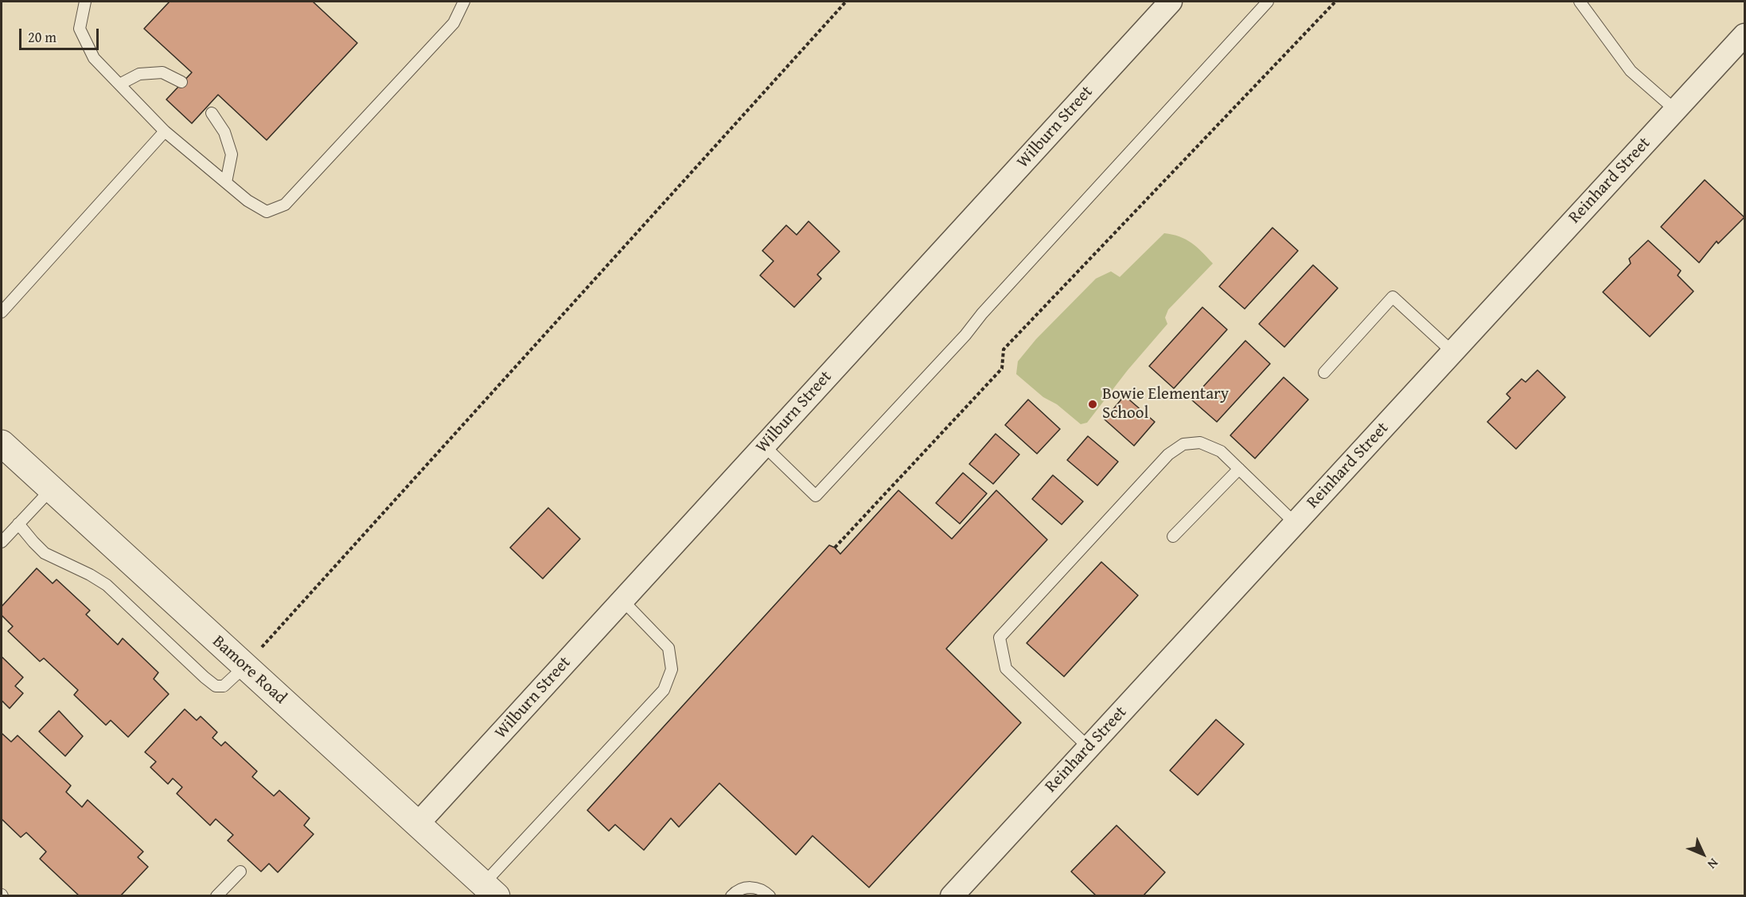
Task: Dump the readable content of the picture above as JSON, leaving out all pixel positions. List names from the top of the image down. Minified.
{"streets":{"street":["Wilburn Street","Reinhard Street","Bamore Road"]},"crossings":[["Wilburn Street","Bamore Road"]],"places":["Bowie Elementary School"],"scale_bar":"20 m","north":"bottom right"}
